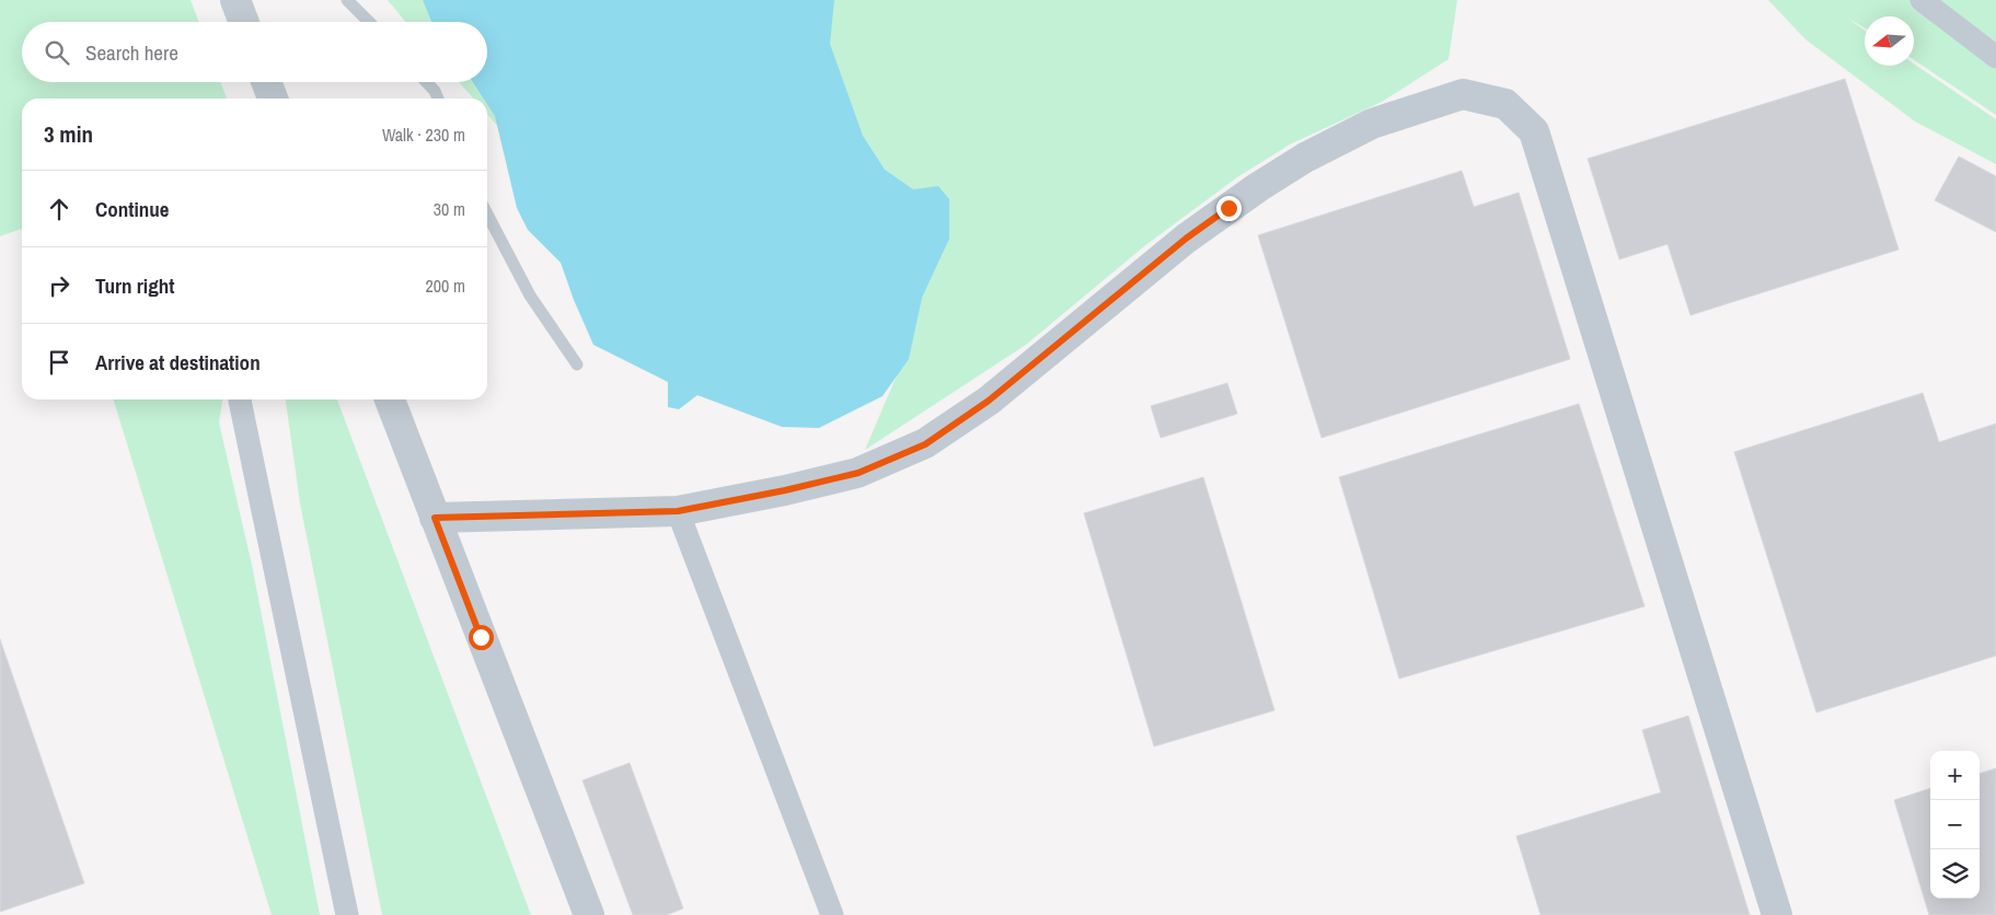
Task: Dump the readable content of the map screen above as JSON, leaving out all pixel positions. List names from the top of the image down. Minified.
{"north":"left","page":{"search":"Search here","heading":["3 min","Walk · 230 m"],"list":[["Continue","30 m"],["Turn right","200 m"],"Arrive at destination"],"map_buttons":["+","−"]}}
